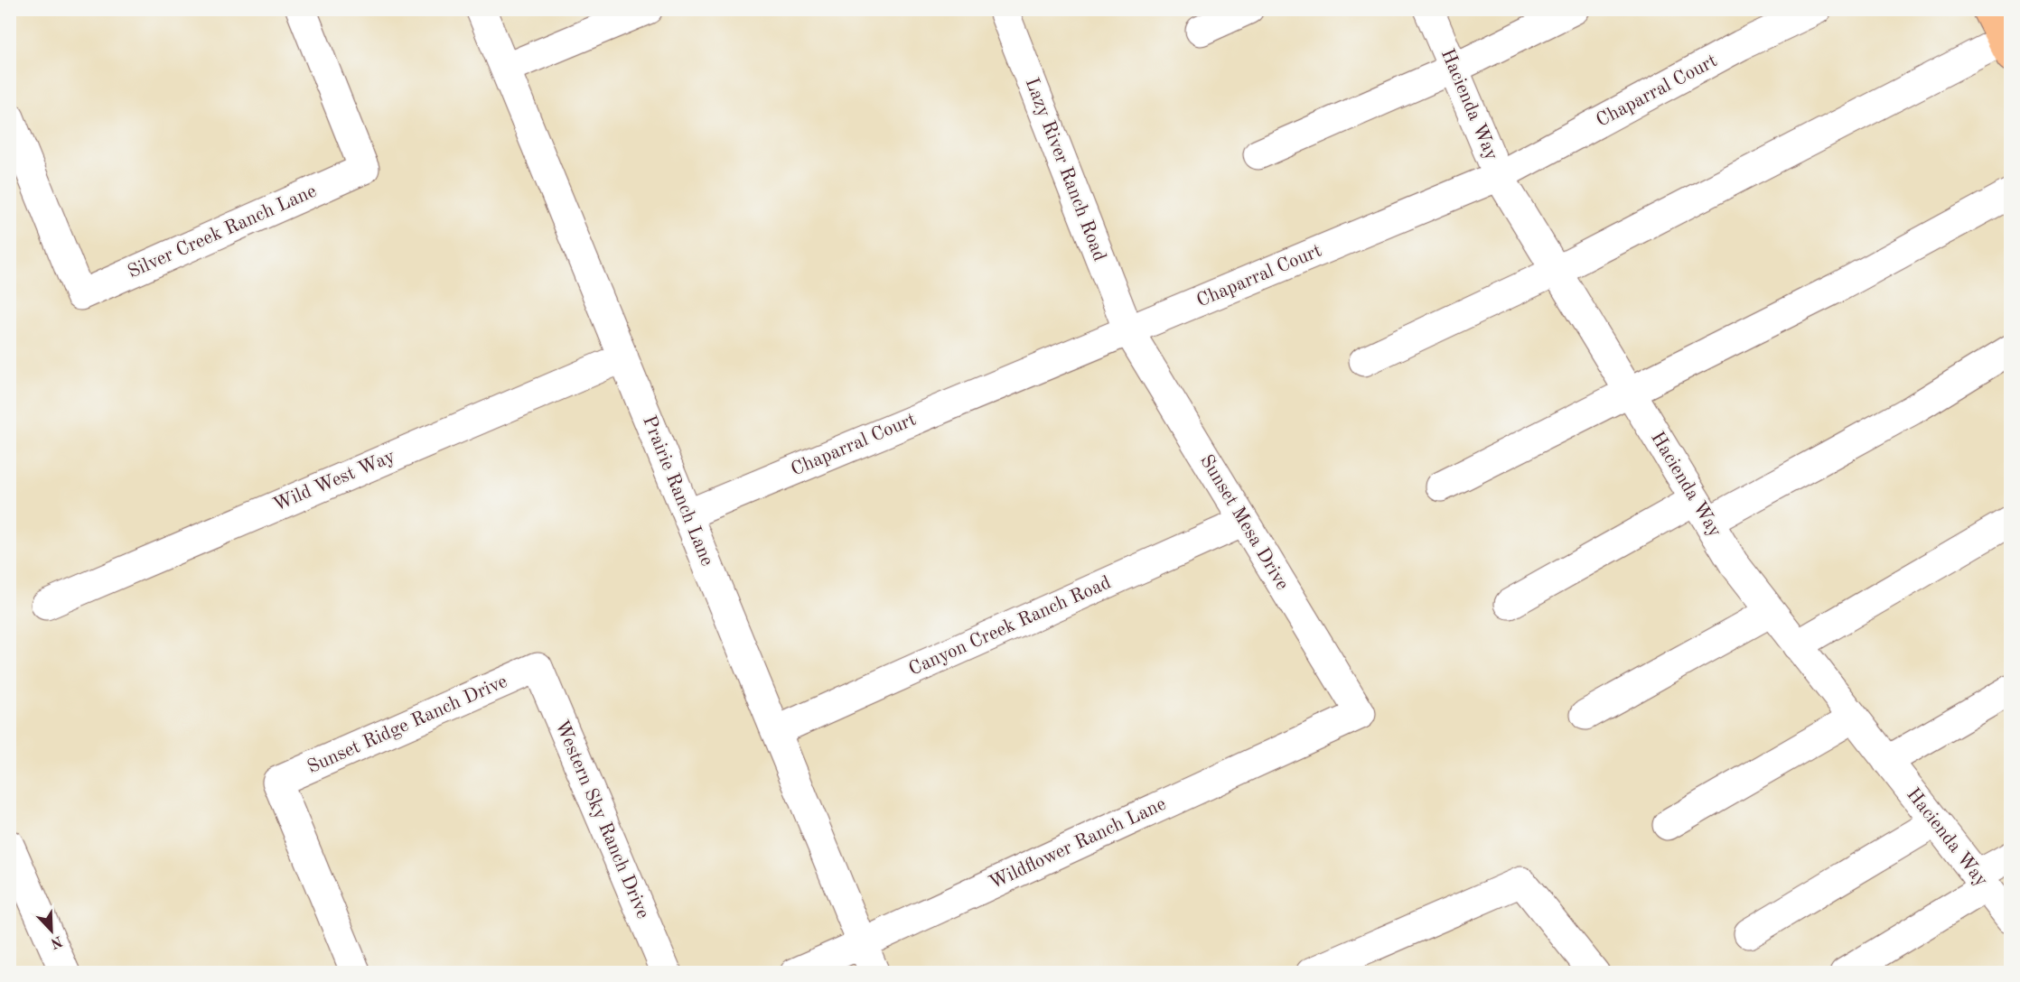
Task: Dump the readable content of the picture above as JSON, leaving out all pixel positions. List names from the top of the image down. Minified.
{"streets":{"street":["Chaparral Court","Hacienda Way","Lazy River Ranch Road","Silver Creek Ranch Lane","Wild West Way","Prairie Ranch Lane","Sunset Mesa Drive","Canyon Creek Ranch Road","Sunset Ridge Ranch Drive","Western Sky Ranch Drive","Wildflower Ranch Lane"]},"crossings":[["Chaparral Court","Hacienda Way"],["Chaparral Court","Lazy River Ranch Road"],["Chaparral Court","Prairie Ranch Lane"],["Chaparral Court","Sunset Mesa Drive"],["Lazy River Ranch Road","Sunset Mesa Drive"],["Wild West Way","Prairie Ranch Lane"],["Prairie Ranch Lane","Canyon Creek Ranch Road"],["Prairie Ranch Lane","Wildflower Ranch Lane"],["Sunset Mesa Drive","Canyon Creek Ranch Road"],["Sunset Mesa Drive","Wildflower Ranch Lane"],["Sunset Ridge Ranch Drive","Western Sky Ranch Drive"]],"north":"bottom right"}
